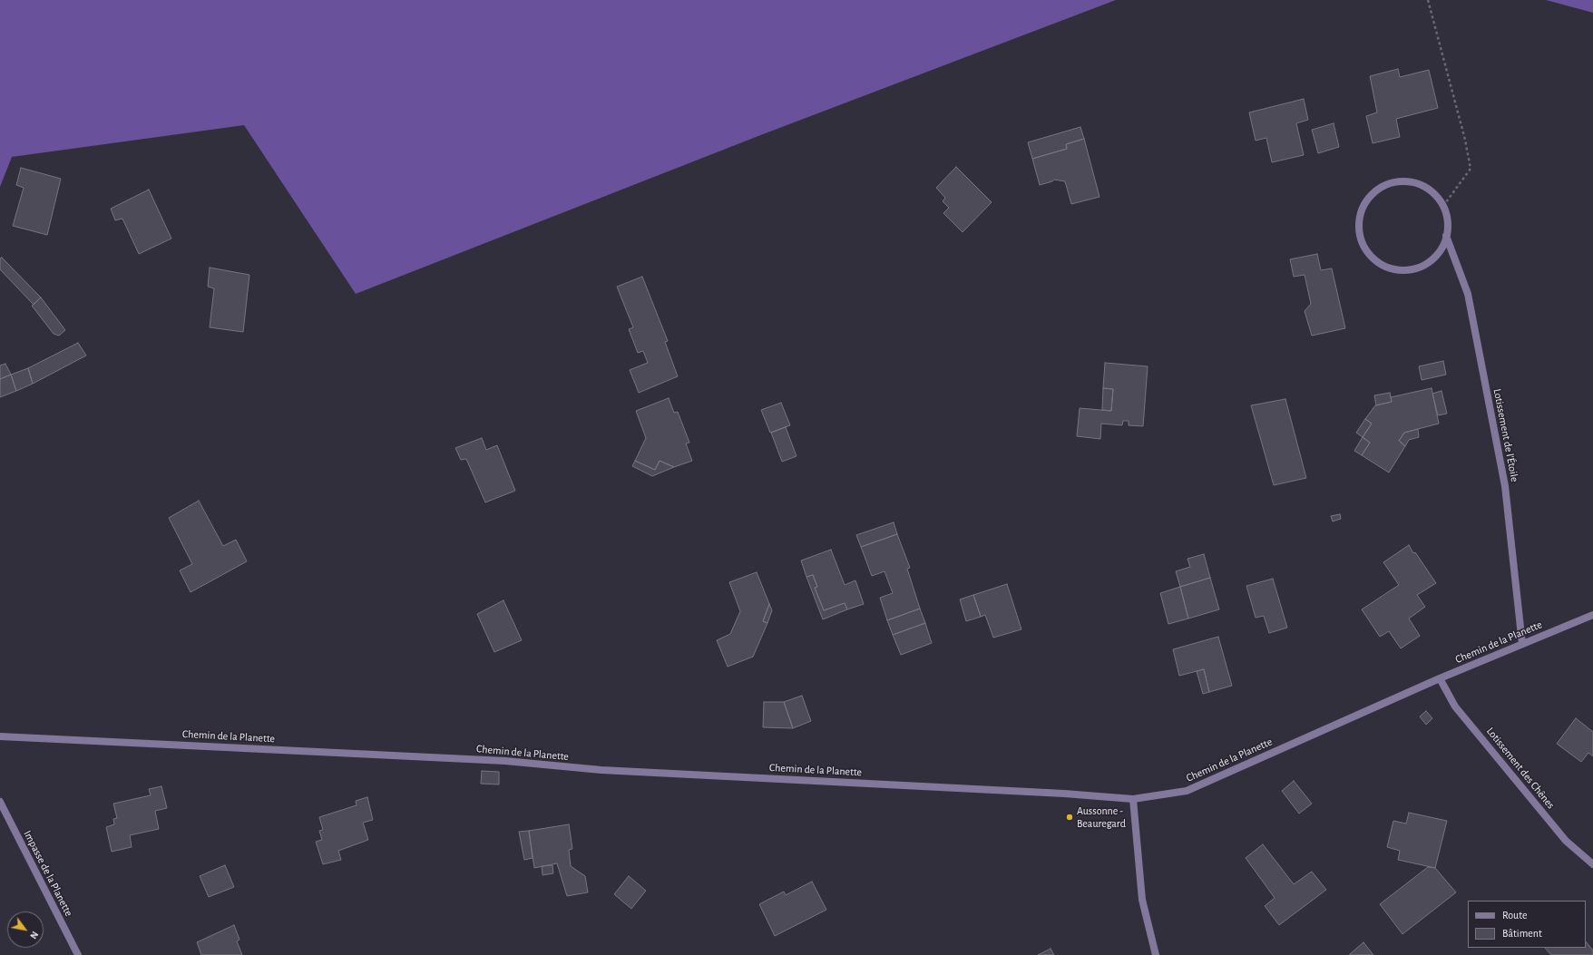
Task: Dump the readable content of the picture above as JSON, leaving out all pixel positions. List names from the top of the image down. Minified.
{"streets":{"street":["Lotissement de l'Étoile","Chemin de la Planette","Lotissement des Chênes","Impasse de la Planette"]},"crossings":[["Lotissement de l'Étoile","Chemin de la Planette"],["Chemin de la Planette","Lotissement des Chênes"]],"places":["Aussonne - Beauregard"],"legend":["Route","Bâtiment"],"north":"bottom right"}
